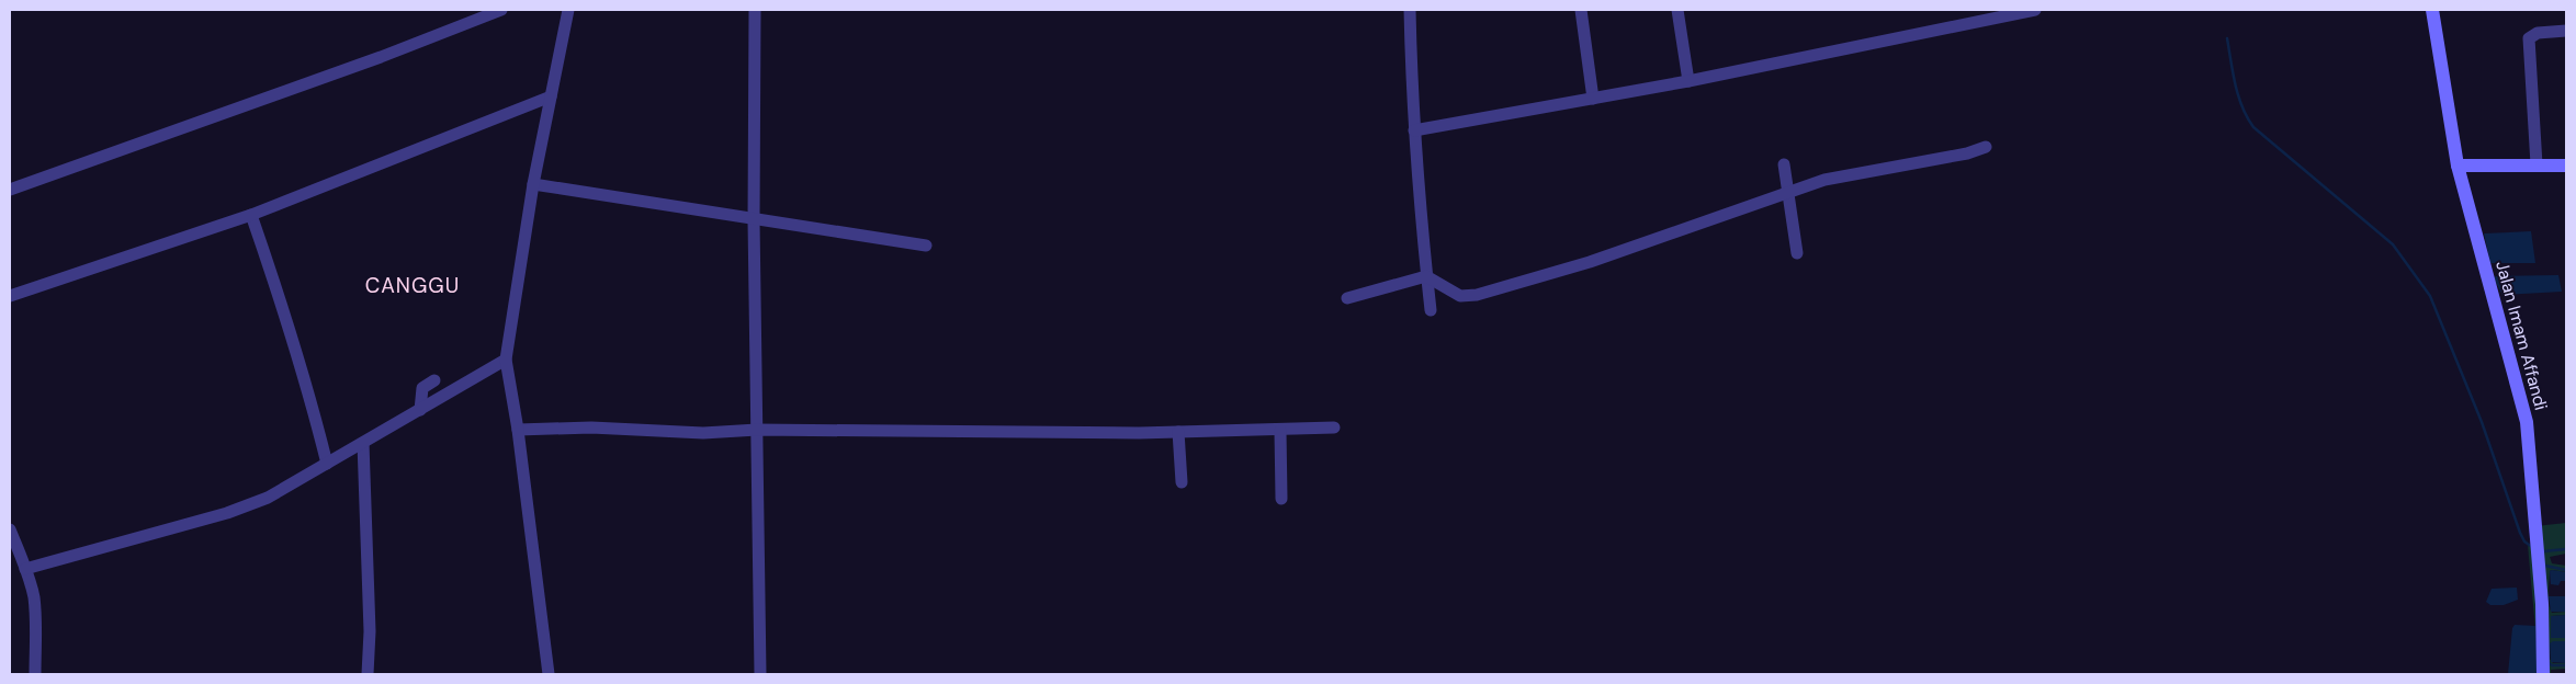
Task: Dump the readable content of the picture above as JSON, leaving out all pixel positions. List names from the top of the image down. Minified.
{"streets":{"street":["Jalan Imam Affandi"]},"districts":["CANGGU"]}
